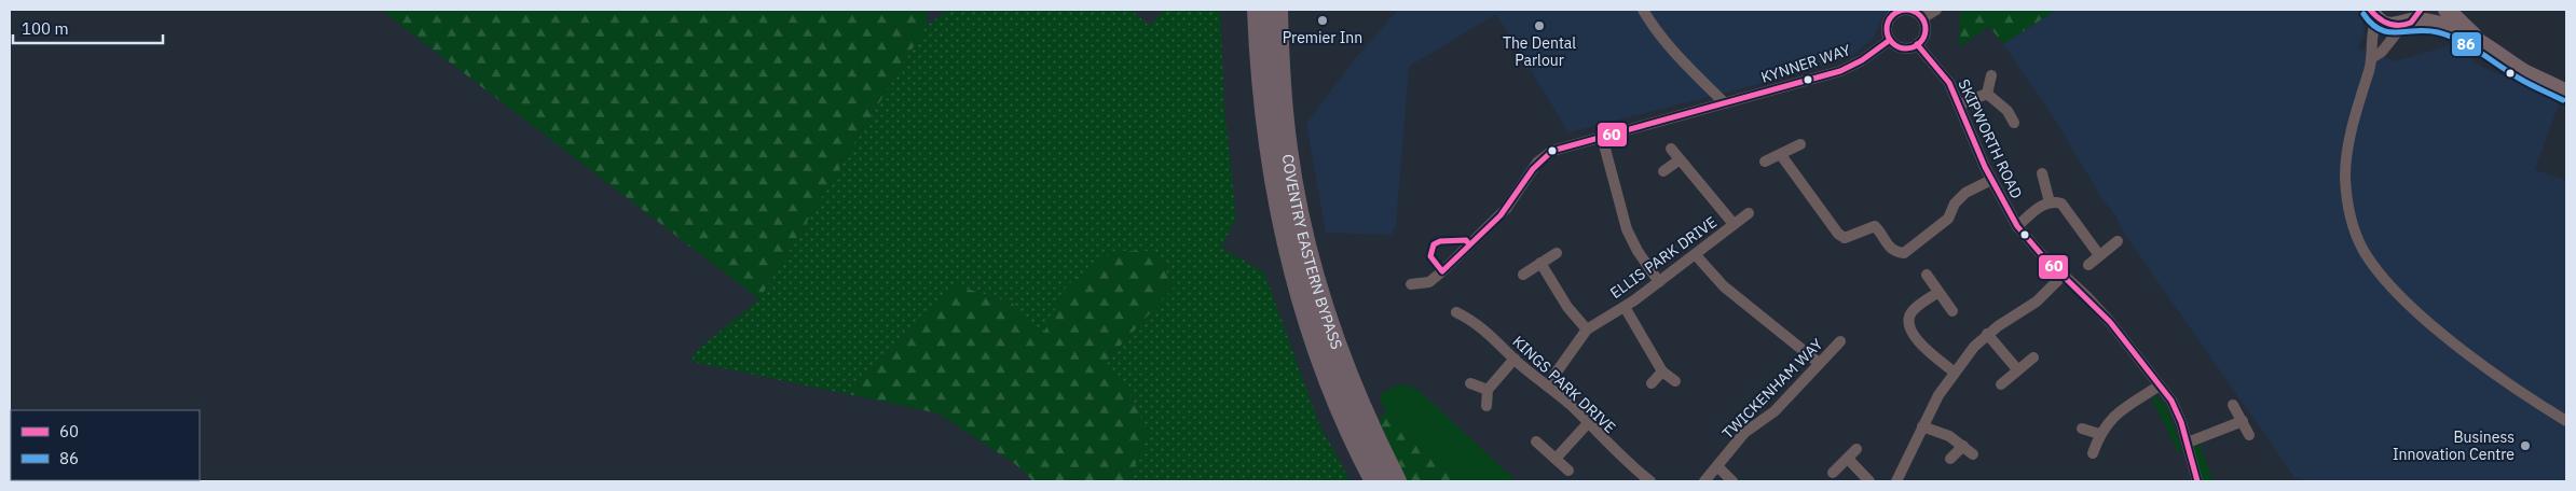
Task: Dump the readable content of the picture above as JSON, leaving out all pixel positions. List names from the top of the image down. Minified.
{"streets":{"highway":["COVENTRY EASTERN BYPASS"],"street":["KYNNER WAY","SKIPWORTH ROAD","ELLIS PARK DRIVE","KINGS PARK DRIVE","TWICKENHAM WAY"]},"crossings":[["KYNNER WAY","SKIPWORTH ROAD"],["ELLIS PARK DRIVE","KINGS PARK DRIVE"]],"places":["Premier Inn","The Dental Parlour","Business Innovation Centre"],"lines":["transit line 60","transit line 86"],"legend":["60","86"],"scale_bar":"100 m"}
